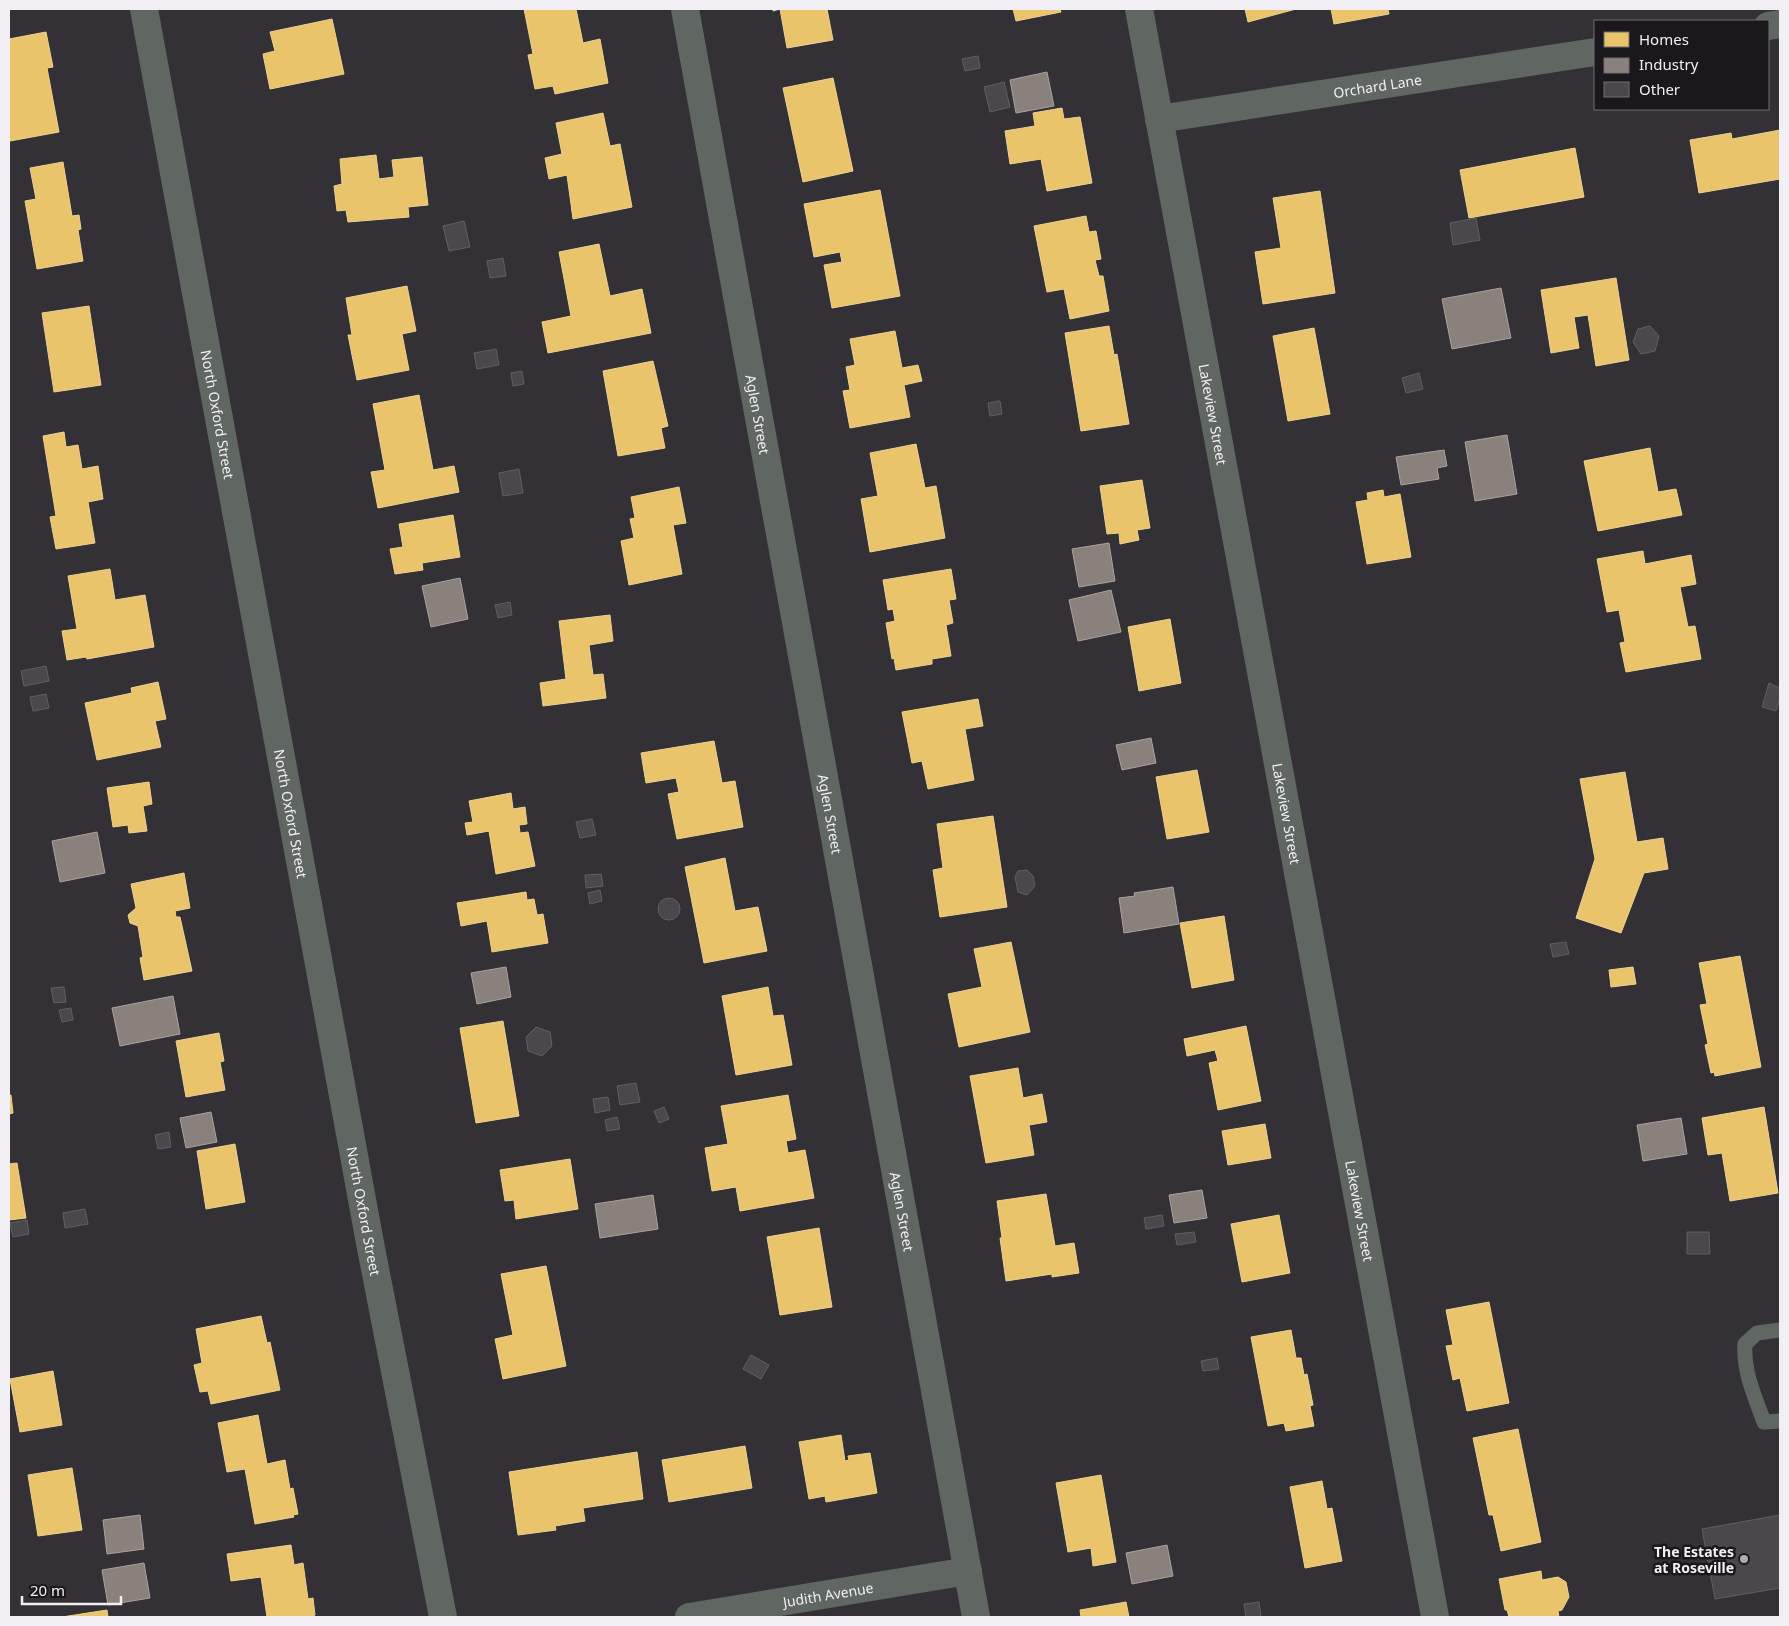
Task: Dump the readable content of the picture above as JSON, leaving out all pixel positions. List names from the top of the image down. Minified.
{"streets":{"street":["Orchard Lane","Aglen Street","North Oxford Street","Lakeview Street","Judith Avenue"]},"crossings":[["Orchard Lane","Lakeview Street"],["Aglen Street","Judith Avenue"]],"places":["The Estates at Roseville"],"legend":["Homes","Industry","Other"],"scale_bar":"20 m"}
